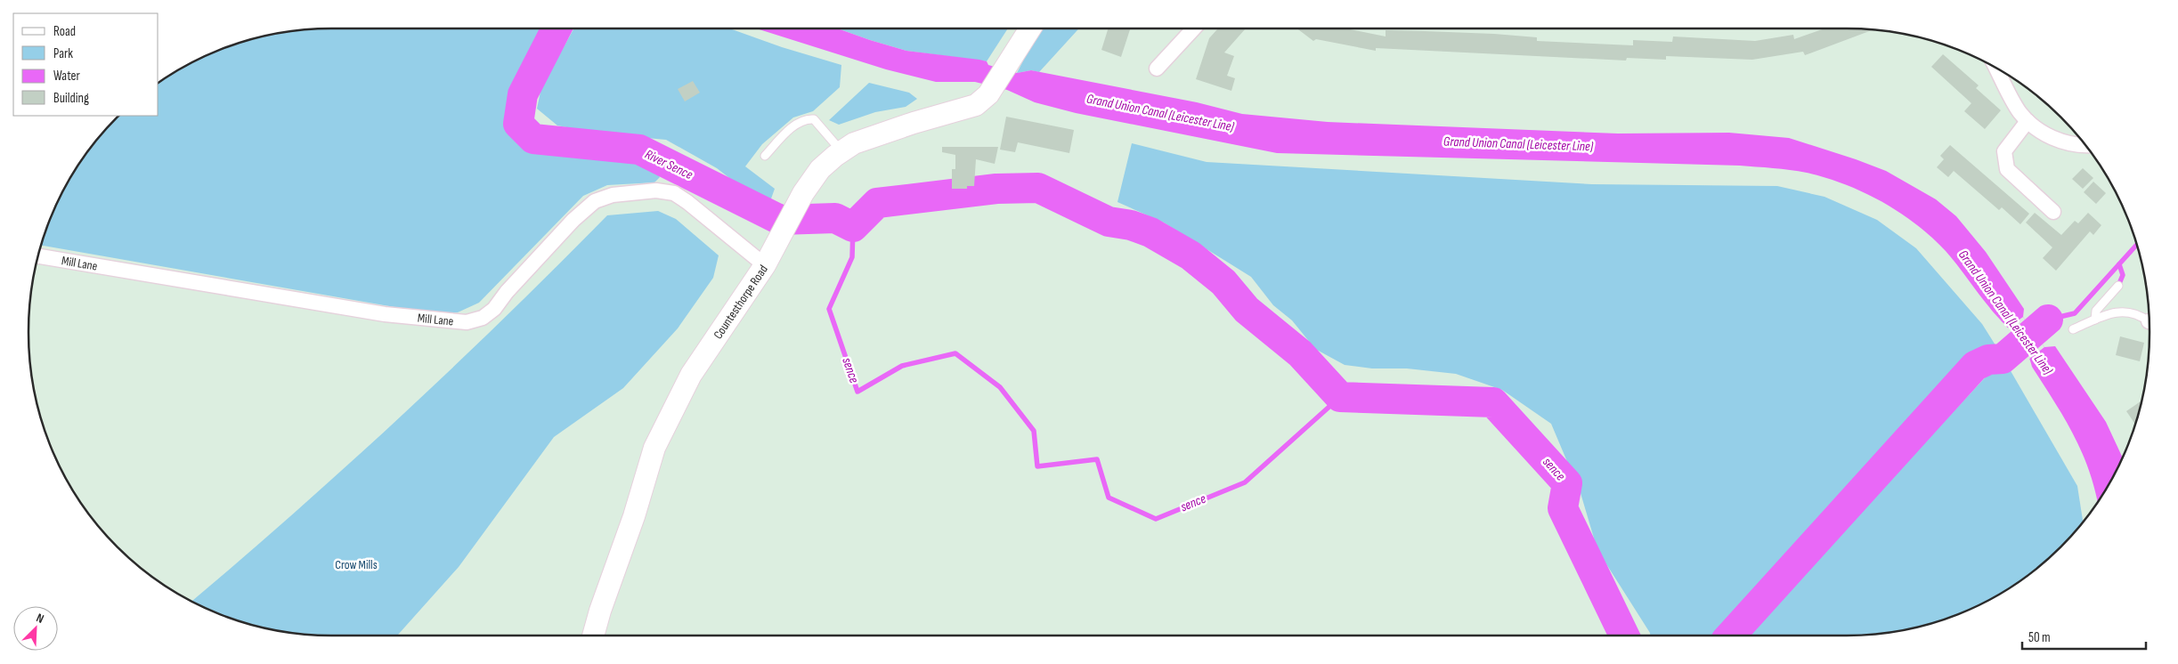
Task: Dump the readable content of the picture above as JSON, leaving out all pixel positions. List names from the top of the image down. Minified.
{"streets":{"street":["Mill Lane","Countesthorpe Road"]},"crossings":[["Mill Lane","Countesthorpe Road"]],"water":["Grand Union Canal (Leicester Line)","River Sence","sence"],"parks":["Crow Mills"],"legend":["Road","Park","Water","Building"],"scale_bar":"50 m","north":"top right"}
